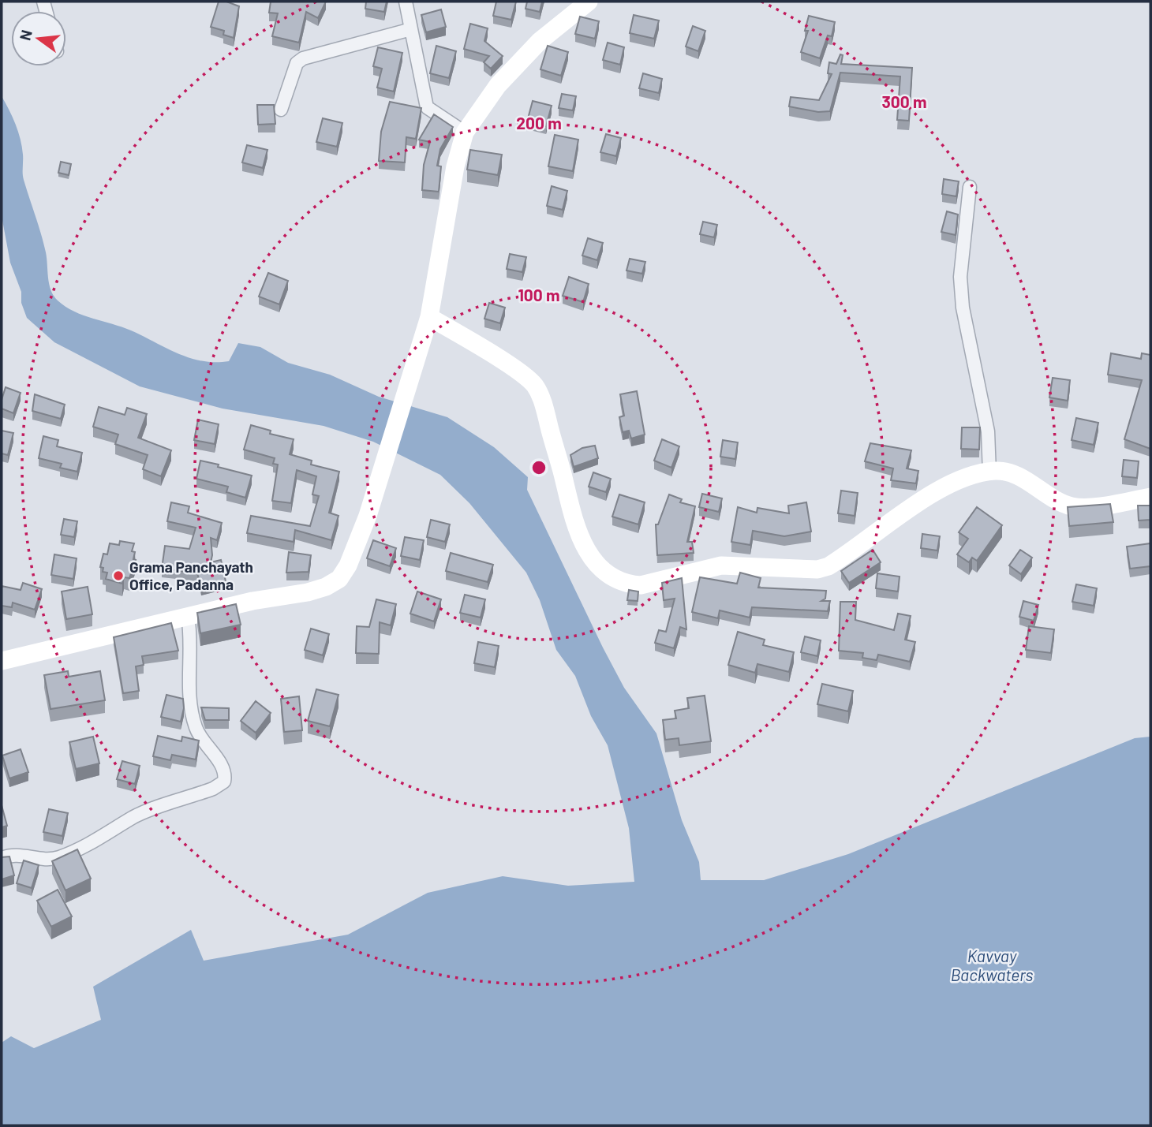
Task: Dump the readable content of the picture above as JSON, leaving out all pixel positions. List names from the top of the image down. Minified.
{"water":["Kavvay Backwaters"],"places":["Grama Panchayath Office, Padanna"],"north":"left","rings":["300 m","200 m","100 m"]}
